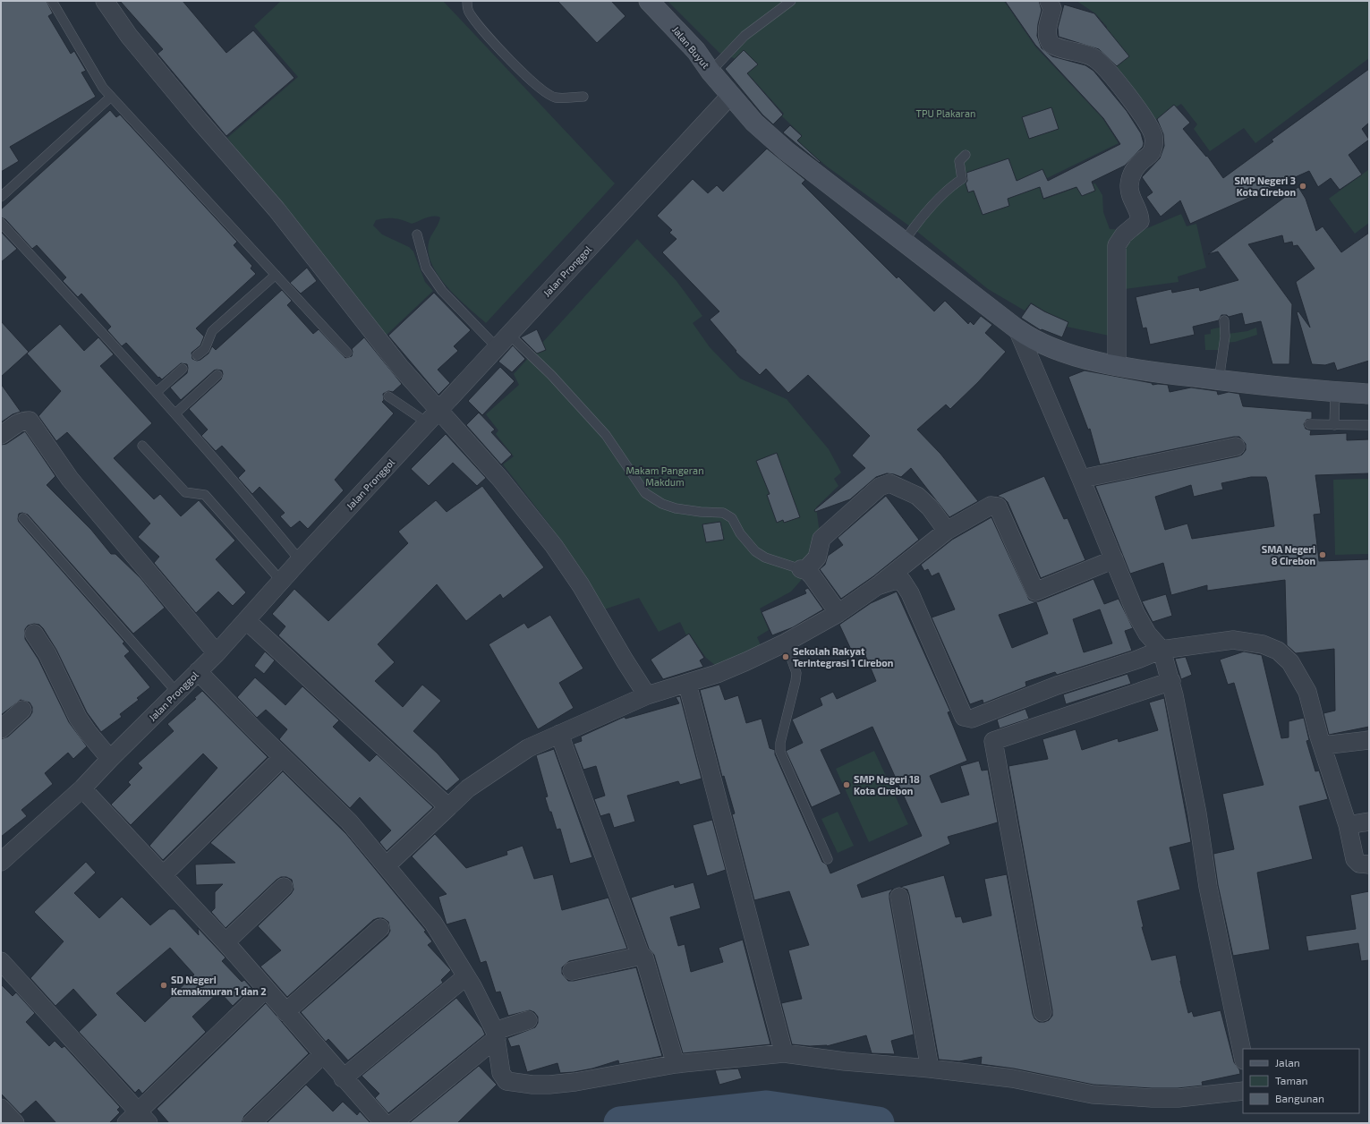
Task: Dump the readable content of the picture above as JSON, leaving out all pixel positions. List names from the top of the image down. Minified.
{"streets":{"street":["Jalan Buyut","Jalan Pronggol"]},"crossings":[["Jalan Buyut","Jalan Pronggol"]],"parks":["TPU Plakaran","Makam Pangeran Makdum"],"places":["SMP Negeri 3 Kota Cirebon","SMA Negeri 8 Cirebon","Sekolah Rakyat Terintegrasi 1 Cirebon","SMP Negeri 18 Kota Cirebon","SD Negeri Kemakmuran 1 dan 2"],"legend":["Jalan","Taman","Bangunan"]}
